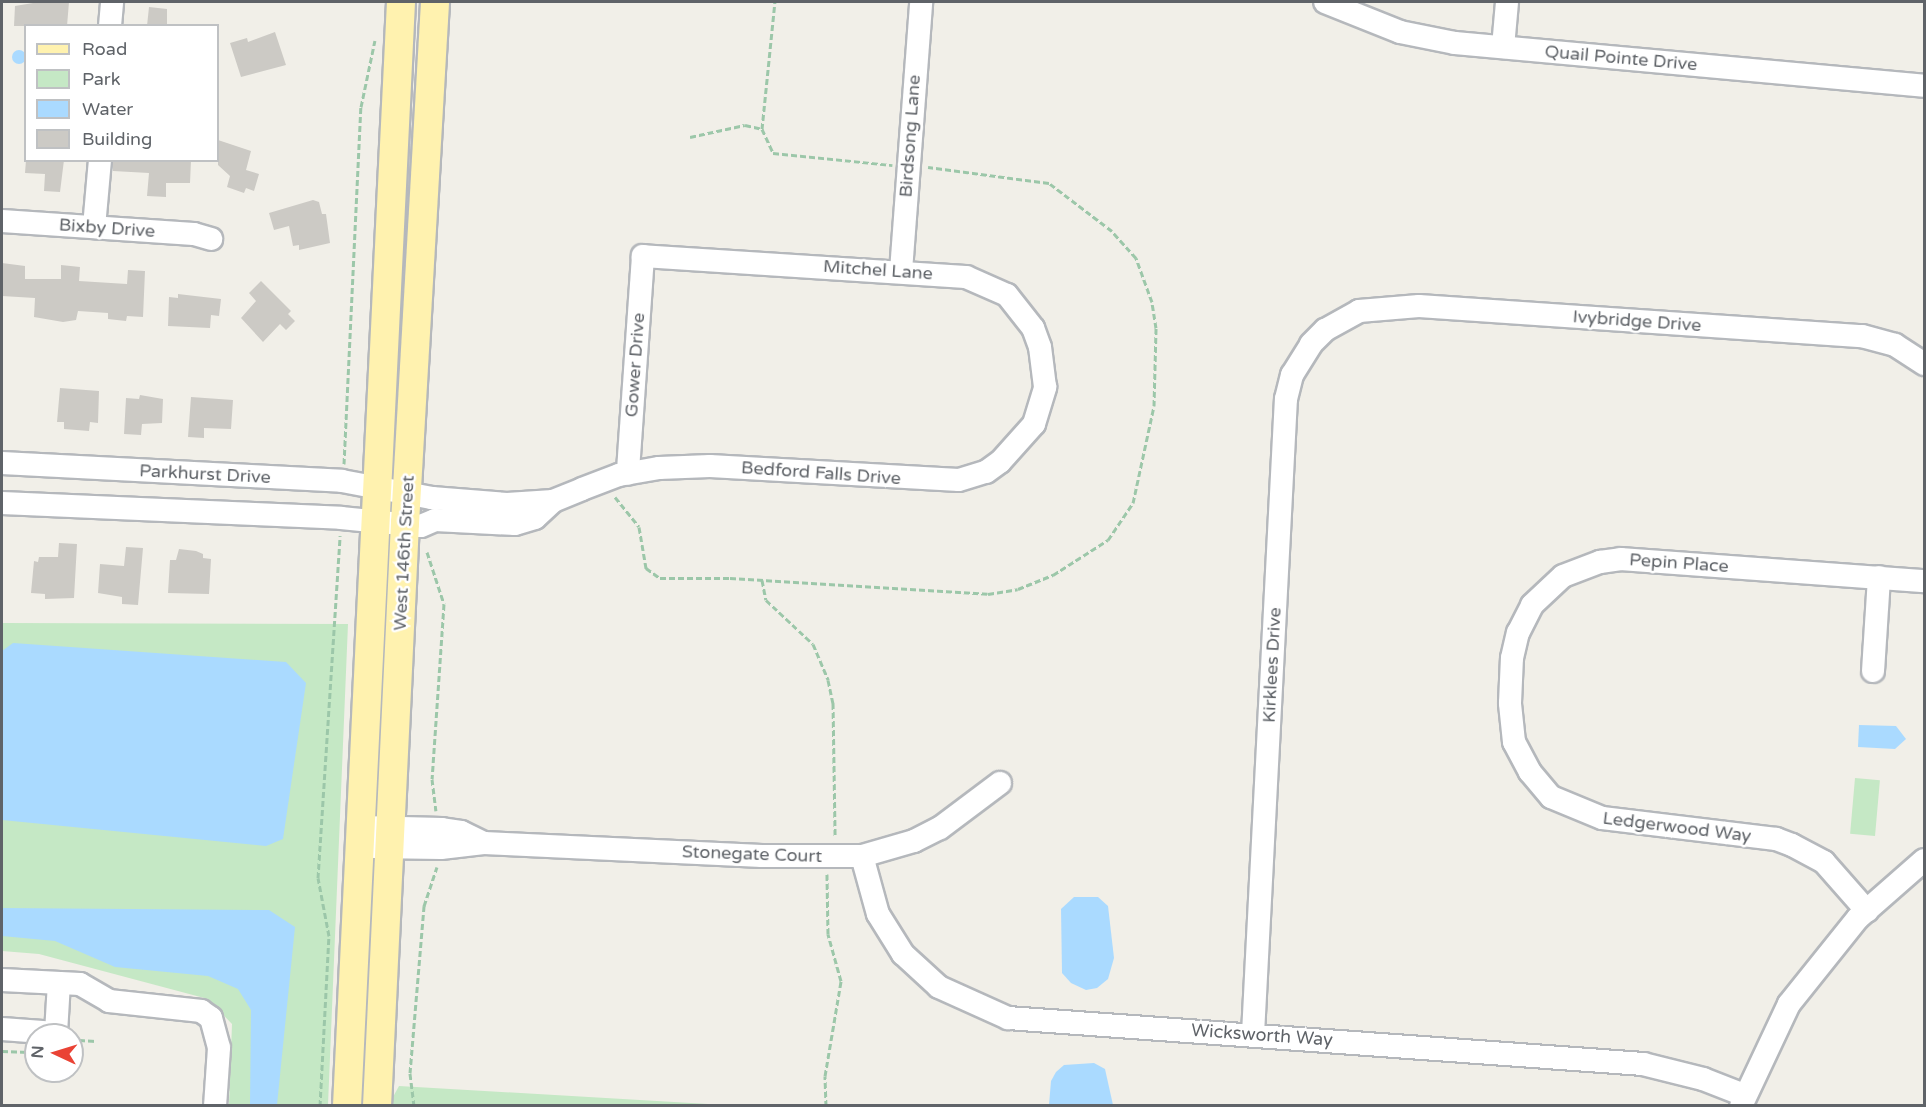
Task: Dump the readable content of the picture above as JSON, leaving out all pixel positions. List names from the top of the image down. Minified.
{"streets":{"main road":["West 146th Street"],"street":["Quail Pointe Drive","Birdsong Lane","Bixby Drive","Mitchel Lane","Ivybridge Drive","Gower Drive","Bedford Falls Drive","Parkhurst Drive","Pepin Place","Kirklees Drive","Ledgerwood Way","Stonegate Court","Wicksworth Way"]},"crossings":[["Birdsong Lane","Mitchel Lane"],["Mitchel Lane","Gower Drive"],["Mitchel Lane","Bedford Falls Drive"],["Ivybridge Drive","Kirklees Drive"],["Gower Drive","Bedford Falls Drive"],["Bedford Falls Drive","Parkhurst Drive"],["Bedford Falls Drive","West 146th Street"],["Parkhurst Drive","West 146th Street"],["West 146th Street","Stonegate Court"],["Pepin Place","Ledgerwood Way"],["Kirklees Drive","Wicksworth Way"],["Stonegate Court","Wicksworth Way"]],"legend":["Road","Park","Water","Building"],"north":"left"}
